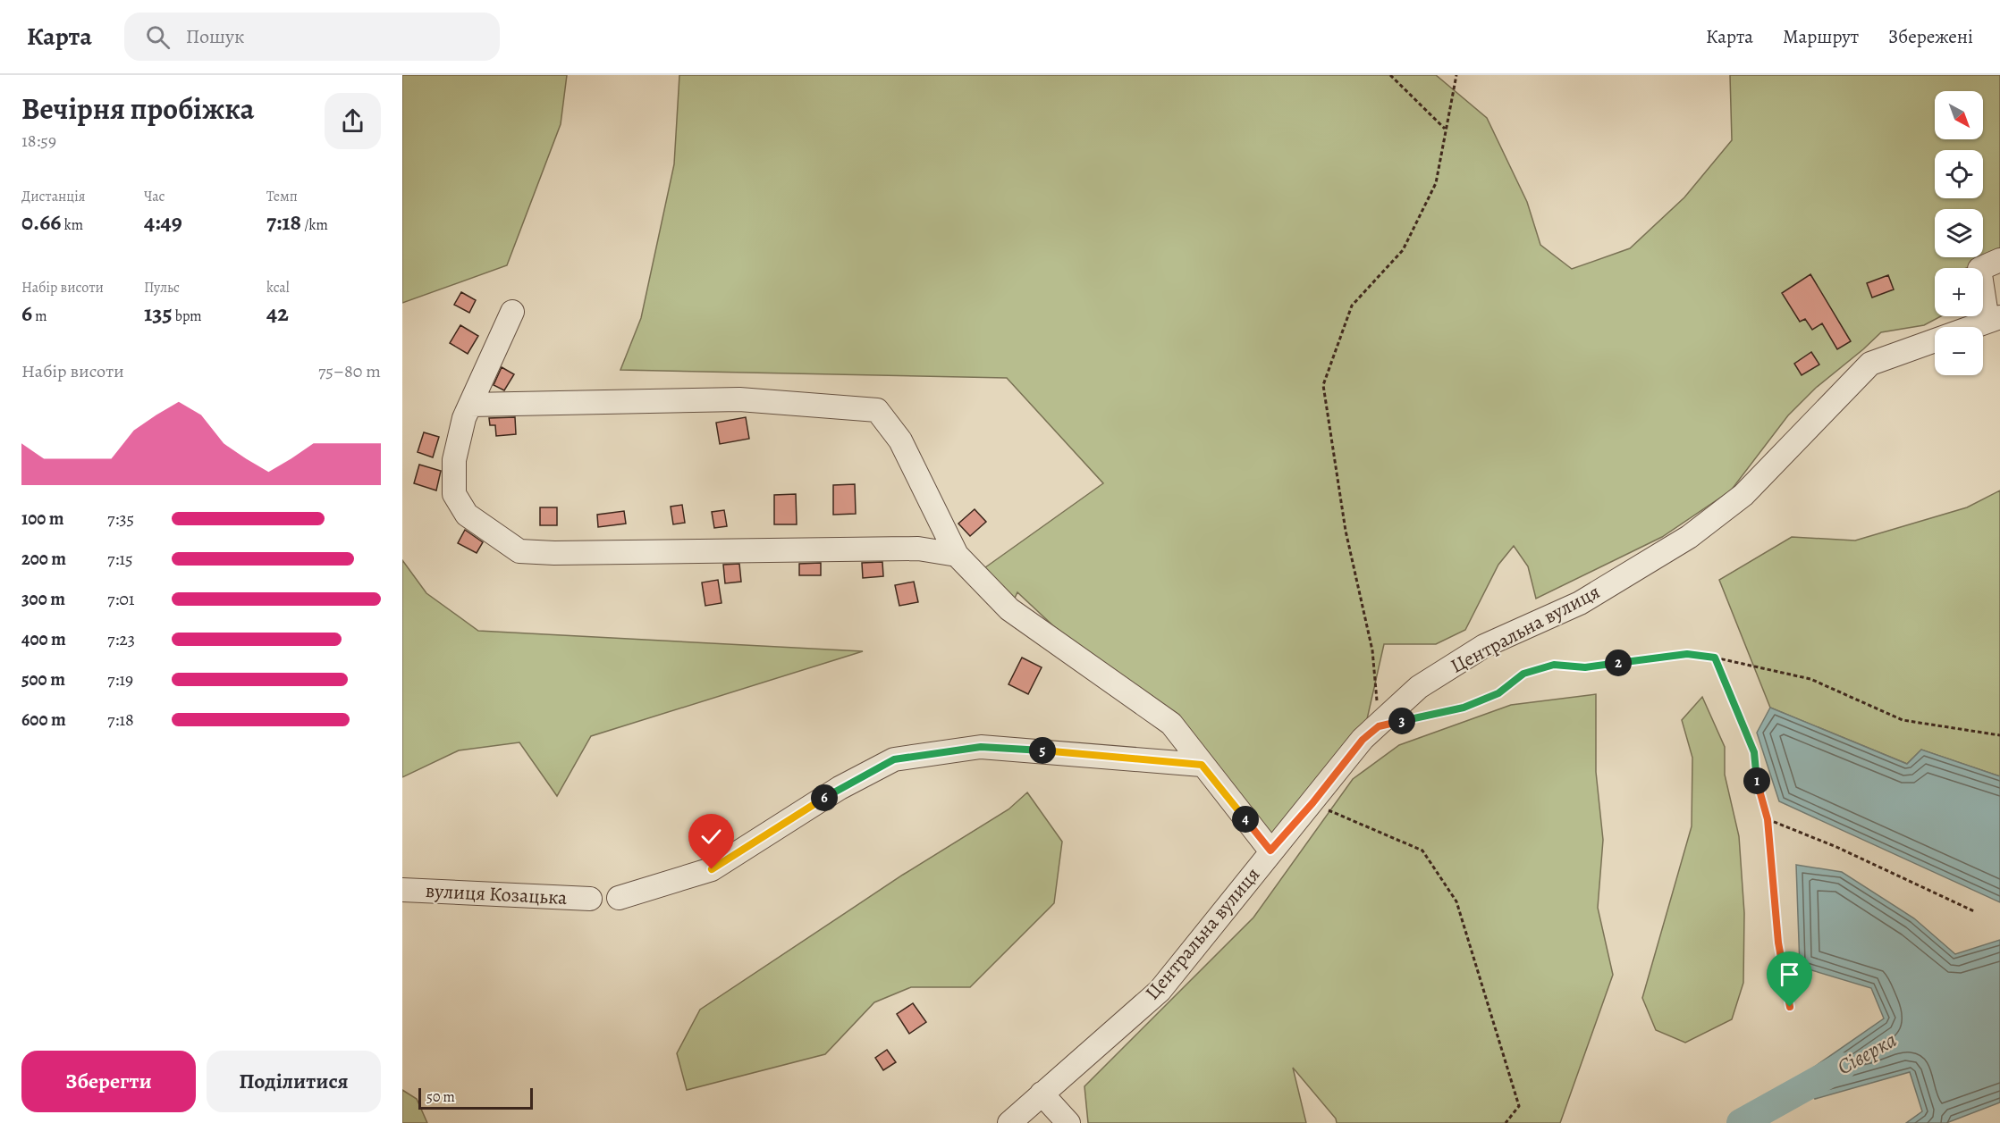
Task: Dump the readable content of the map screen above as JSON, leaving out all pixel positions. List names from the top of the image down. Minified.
{"streets":{"street":["Центральна вулиця","вулиця Козацька"]},"water":["Сіверка"],"scale_bar":"50 m","north":"bottom right","page":{"header":"Карта","search":"Пошук","nav":["Карта","Маршрут","Збережені"],"heading":["Вечірня пробіжка","18:59"],"map_buttons":["+","−"],"stats":[["Дистанція","0.66 km"],["Час","4:49"],["Темп","7:18 /km"],["Набір висоти","6 m"],["Пульс","135 bpm"],["kcal","42"]],"chart":["Набір висоти","75–80 m"],"list":[{"name":"100 m","note":"7:35"},{"name":"200 m","note":"7:15"},{"name":"300 m","note":"7:01"},{"name":"400 m","note":"7:23"},{"name":"500 m","note":"7:19"},{"name":"600 m","note":"7:18"}],"pins":["2","3","5","1","6","4"],"buttons":["Зберегти","Поділитися"],"scale":"50 m"}}
